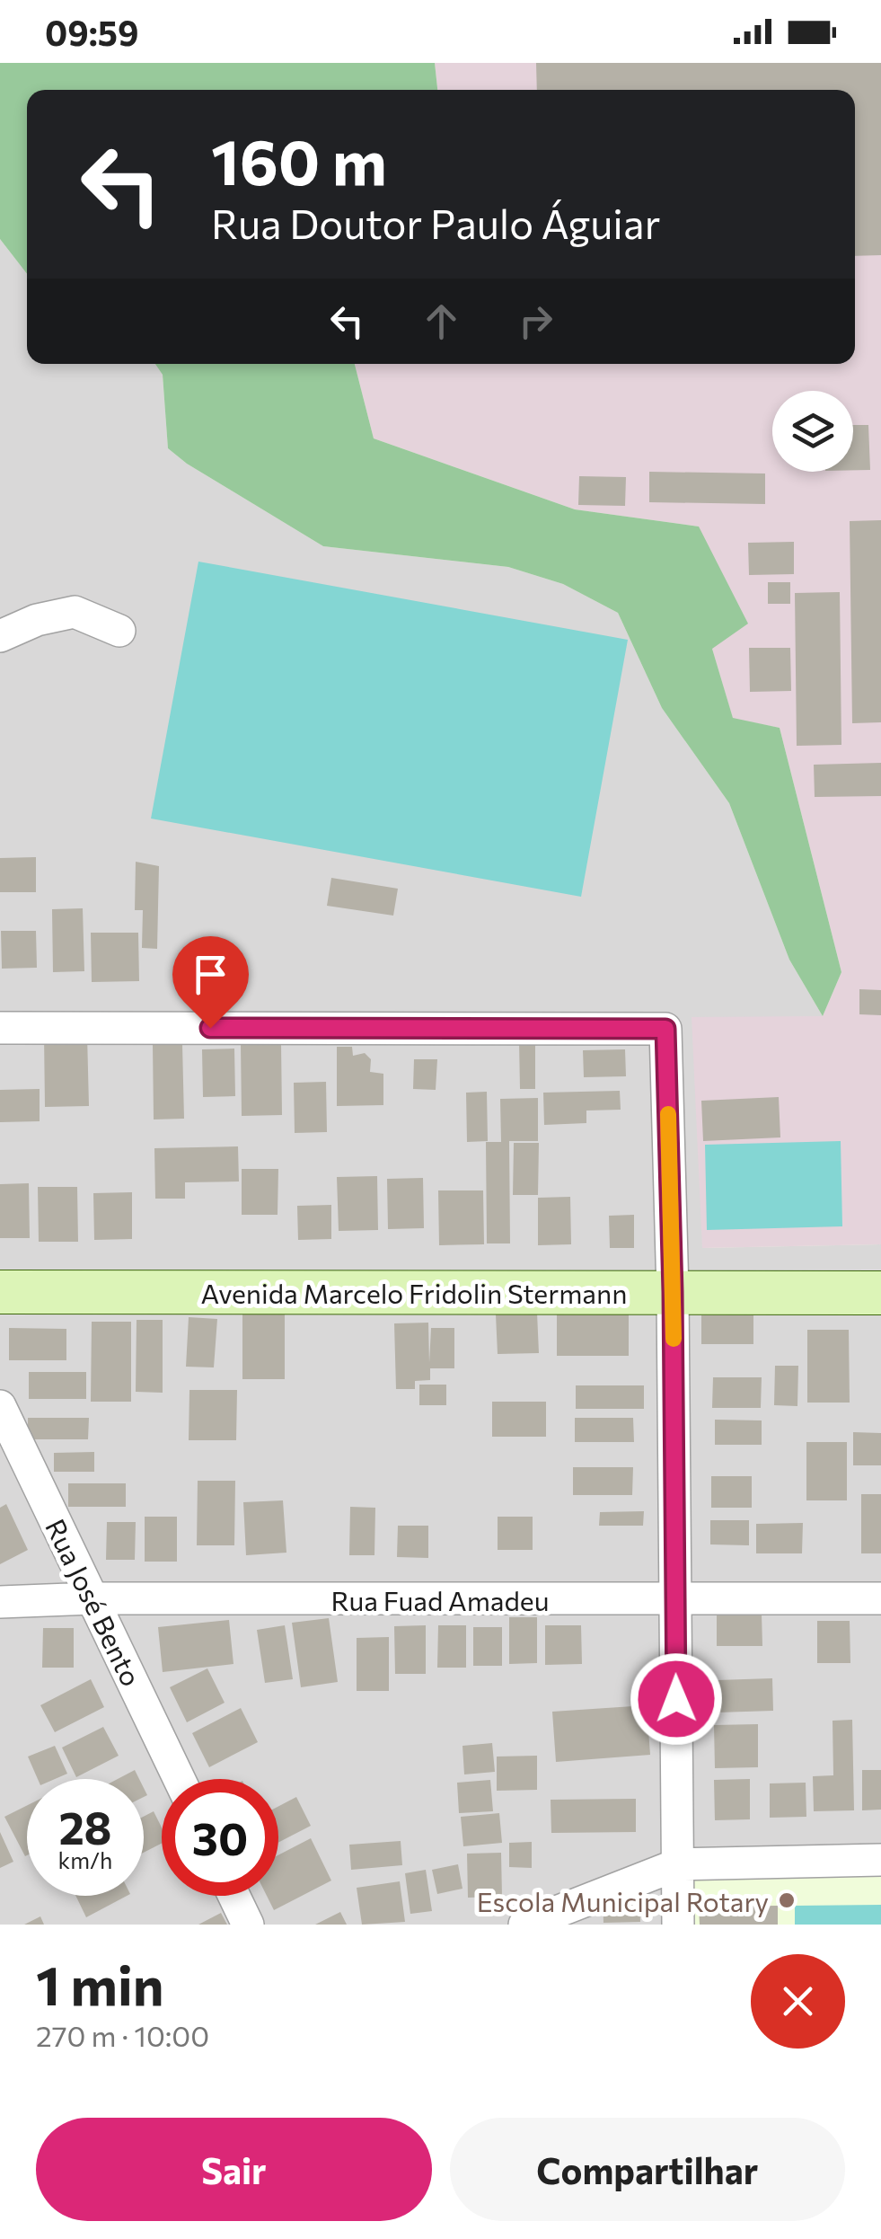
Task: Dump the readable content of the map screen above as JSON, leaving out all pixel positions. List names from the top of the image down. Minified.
{"streets":{"street":["Avenida Marcelo Fridolin Stermann","Rua Fuad Amadeu","Rua José Bento"]},"crossings":[["Rua Fuad Amadeu","Rua José Bento"]],"places":["Escola Municipal Rotary"],"page":{"status":"09:59","turn":["160 m","Rua Doutor Paulo Águiar"],"speed":"28 km/h","limit":"30","heading":["1 min","270 m · 10:00"],"buttons":["Sair","Compartilhar"]}}
